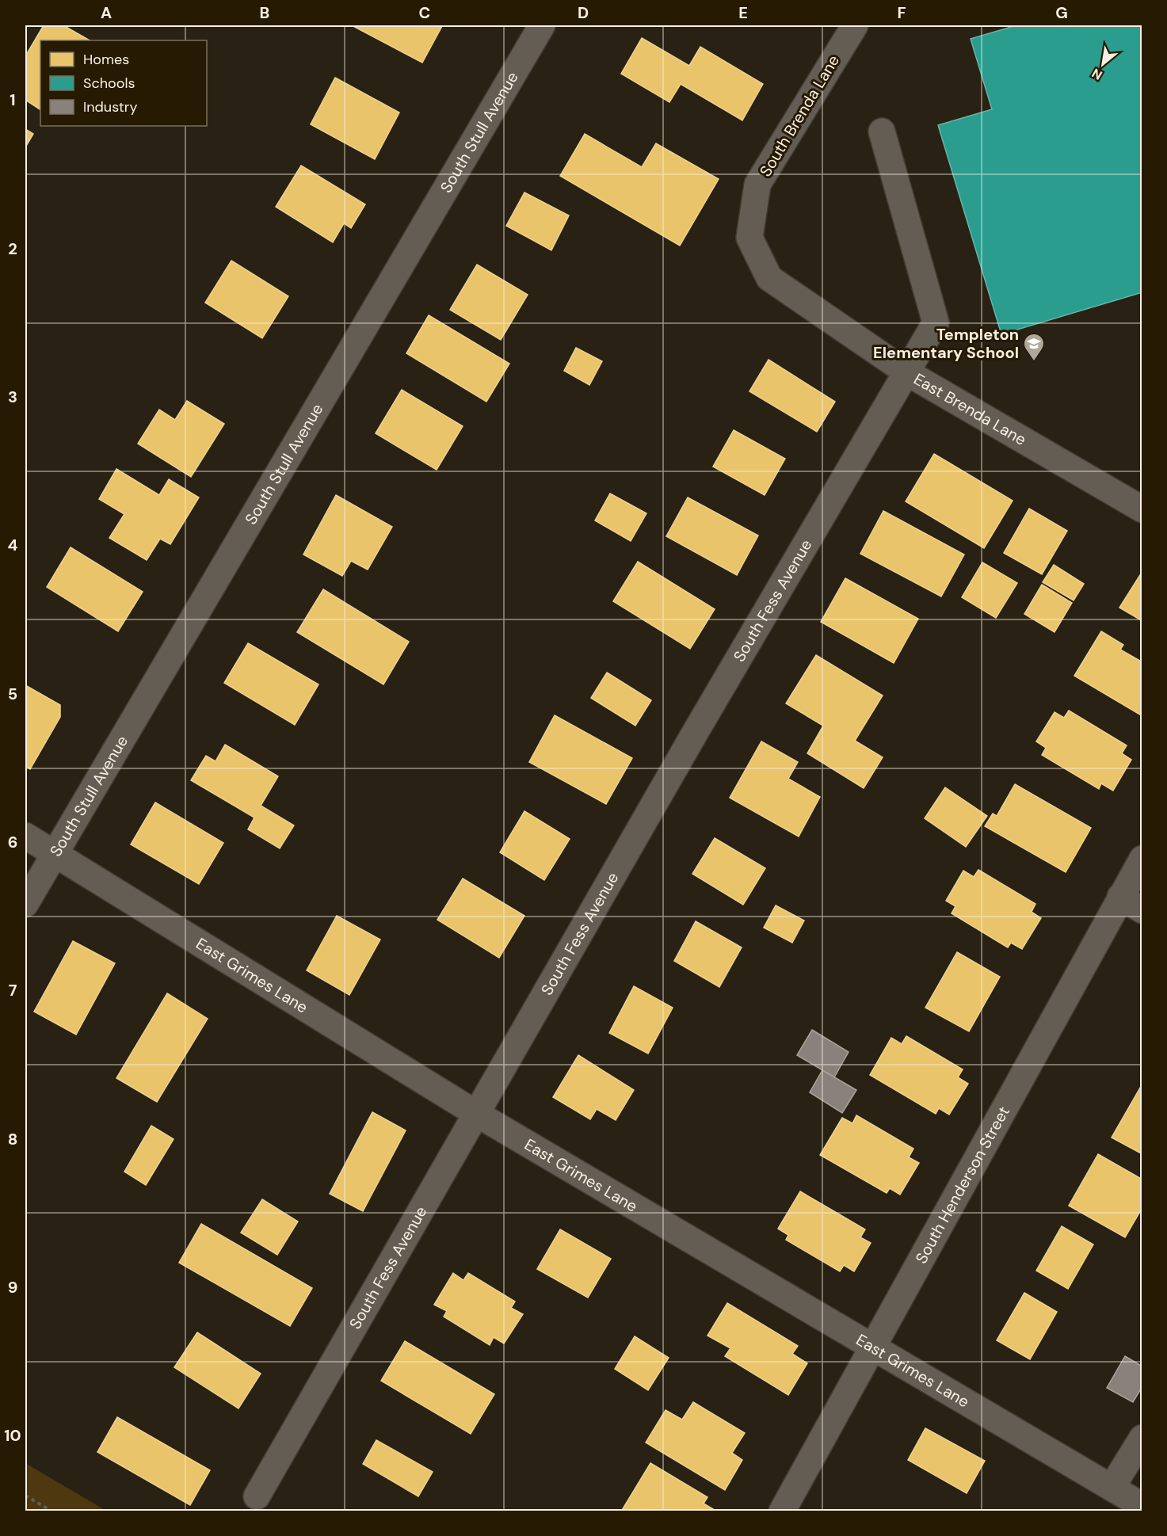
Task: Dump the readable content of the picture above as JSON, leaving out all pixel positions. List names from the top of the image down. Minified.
{"streets":{"street":["South Brenda Lane","South Stull Avenue","East Brenda Lane","South Fess Avenue","East Grimes Lane","South Henderson Street"]},"crossings":[["South Brenda Lane","East Brenda Lane"],["South Stull Avenue","East Grimes Lane"],["East Brenda Lane","South Fess Avenue"],["South Fess Avenue","East Grimes Lane"],["East Grimes Lane","South Henderson Street"]],"places":{"school or university":["Templeton Elementary School"]},"legend":["Homes","Schools","Industry"],"north":"bottom left","grid":{"columns":["A","B","C","D","E","F","G"],"rows":["1","2","3","4","5","6","7","8","9","10"]}}
